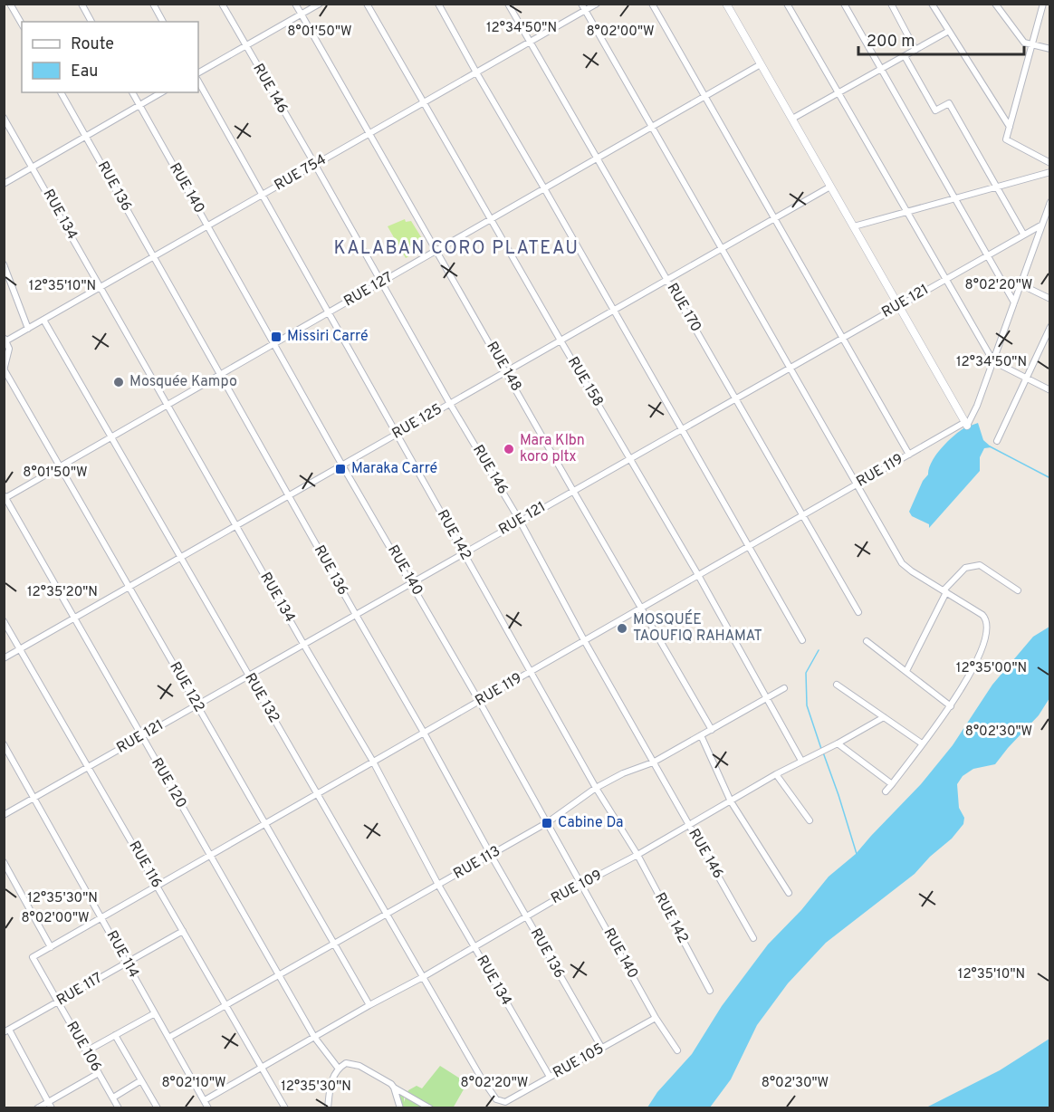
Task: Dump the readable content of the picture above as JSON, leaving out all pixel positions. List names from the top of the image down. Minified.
{"streets":{"street":["RUE 146","RUE 754","RUE 136","RUE 140","RUE 134","RUE 127","RUE 121","RUE 170","RUE 148","RUE 158","RUE 125","RUE 119","RUE 142","RUE 122","RUE 132","RUE 120","RUE 113","RUE 116","RUE 109","RUE 114","RUE 117","RUE 106","RUE 105"]},"crossings":[["RUE 146","RUE 754"],["RUE 146","RUE 127"],["RUE 146","RUE 121"],["RUE 146","RUE 125"],["RUE 146","RUE 119"],["RUE 146","RUE 113"],["RUE 146","RUE 109"],["RUE 754","RUE 136"],["RUE 754","RUE 140"],["RUE 754","RUE 134"],["RUE 754","RUE 170"],["RUE 754","RUE 148"],["RUE 754","RUE 158"],["RUE 754","RUE 142"],["RUE 754","RUE 132"],["RUE 136","RUE 127"],["RUE 136","RUE 121"],["RUE 136","RUE 125"],["RUE 136","RUE 119"],["RUE 136","RUE 113"],["RUE 136","RUE 109"],["RUE 136","RUE 105"],["RUE 140","RUE 127"],["RUE 140","RUE 121"],["RUE 140","RUE 125"],["RUE 140","RUE 119"],["RUE 140","RUE 113"],["RUE 140","RUE 109"],["RUE 140","RUE 105"],["RUE 134","RUE 127"],["RUE 134","RUE 121"],["RUE 134","RUE 125"],["RUE 134","RUE 119"],["RUE 134","RUE 113"],["RUE 134","RUE 109"],["RUE 134","RUE 105"],["RUE 127","RUE 170"],["RUE 127","RUE 148"],["RUE 127","RUE 158"],["RUE 127","RUE 142"],["RUE 127","RUE 122"],["RUE 127","RUE 132"],["RUE 127","RUE 120"],["RUE 121","RUE 170"],["RUE 121","RUE 148"],["RUE 121","RUE 158"],["RUE 121","RUE 142"],["RUE 121","RUE 122"],["RUE 121","RUE 132"],["RUE 121","RUE 120"],["RUE 121","RUE 116"],["RUE 121","RUE 114"],["RUE 170","RUE 125"],["RUE 170","RUE 119"],["RUE 148","RUE 125"],["RUE 148","RUE 119"],["RUE 148","RUE 113"],["RUE 158","RUE 125"],["RUE 158","RUE 119"],["RUE 158","RUE 113"],["RUE 158","RUE 109"],["RUE 125","RUE 142"],["RUE 125","RUE 122"],["RUE 125","RUE 132"],["RUE 125","RUE 120"],["RUE 125","RUE 116"],["RUE 119","RUE 142"],["RUE 119","RUE 122"],["RUE 119","RUE 132"],["RUE 119","RUE 120"],["RUE 119","RUE 116"],["RUE 119","RUE 114"],["RUE 119","RUE 106"],["RUE 142","RUE 113"],["RUE 142","RUE 109"],["RUE 122","RUE 113"],["RUE 122","RUE 109"],["RUE 132","RUE 113"],["RUE 132","RUE 109"],["RUE 132","RUE 105"],["RUE 120","RUE 113"],["RUE 120","RUE 109"],["RUE 113","RUE 116"],["RUE 113","RUE 114"],["RUE 116","RUE 109"],["RUE 116","RUE 117"],["RUE 109","RUE 114"],["RUE 114","RUE 117"],["RUE 117","RUE 106"]],"districts":["KALABAN CORO PLATEAU"],"places":{"transit":["Missiri Carré","Maraka Carré","Cabine Da"],"other":["Mosquée Kampo","Mara Klbn koro pltx","MOSQUÉE TAOUFIQ RAHAMAT"]},"legend":["Route","Eau"],"scale_bar":"200 m","coordinates":["12°34'50\"N","8°01'50\"W","8°02'00\"W","8°02'20\"W","12°35'10\"N","12°35'20\"N","12°35'00\"N","8°02'30\"W","12°35'30\"N","8°02'10\"W"]}
